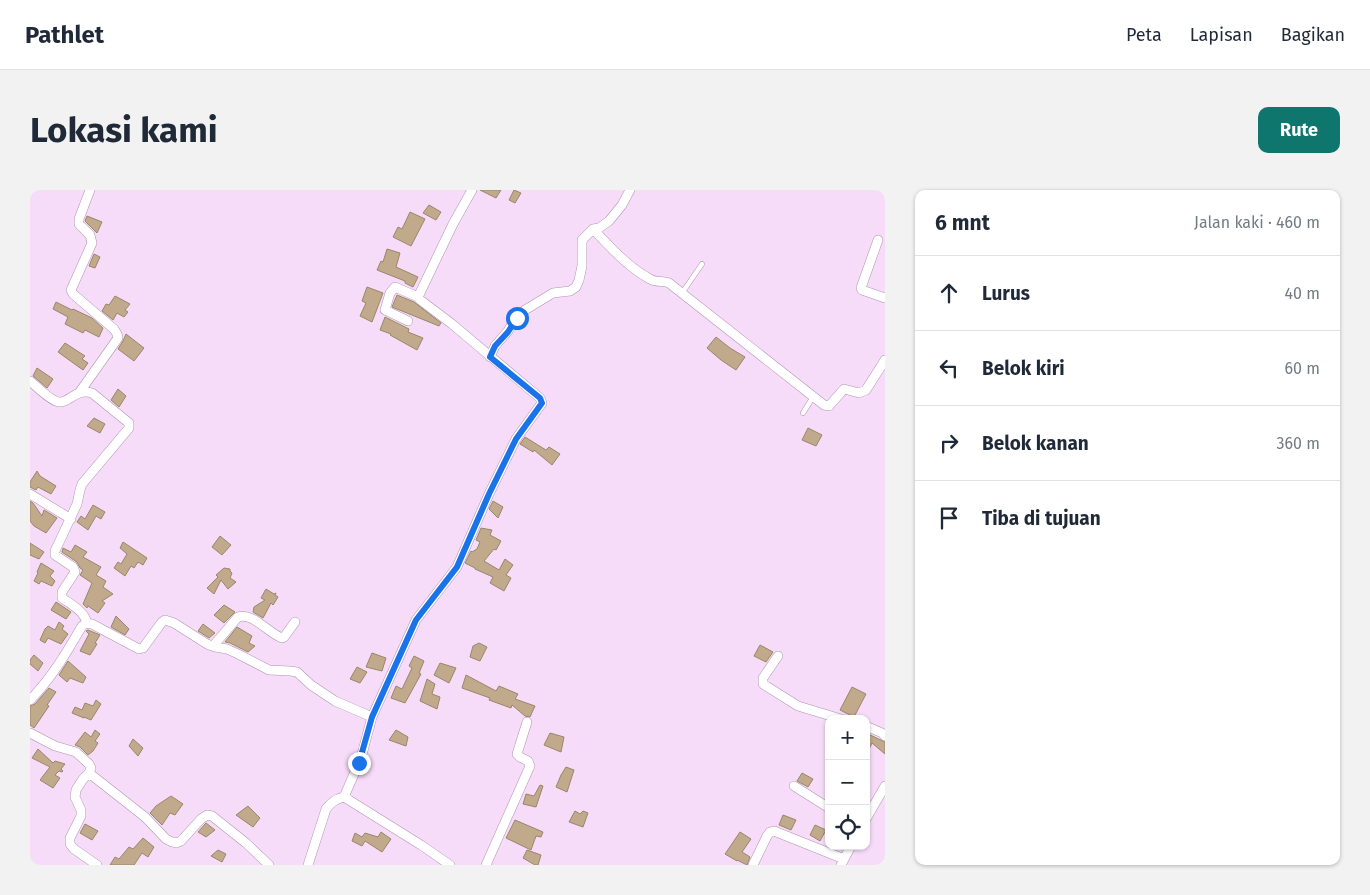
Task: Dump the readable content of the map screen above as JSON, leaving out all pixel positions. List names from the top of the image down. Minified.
{"page":{"header":"Pathlet","nav":["Peta","Lapisan","Bagikan"],"buttons":"Rute","title":"Lokasi kami","heading":["6 mnt","Jalan kaki · 460 m"],"list":[["Lurus","40 m"],["Belok kiri","60 m"],["Belok kanan","360 m"],"Tiba di tujuan"],"map_buttons":["+","−"]}}
